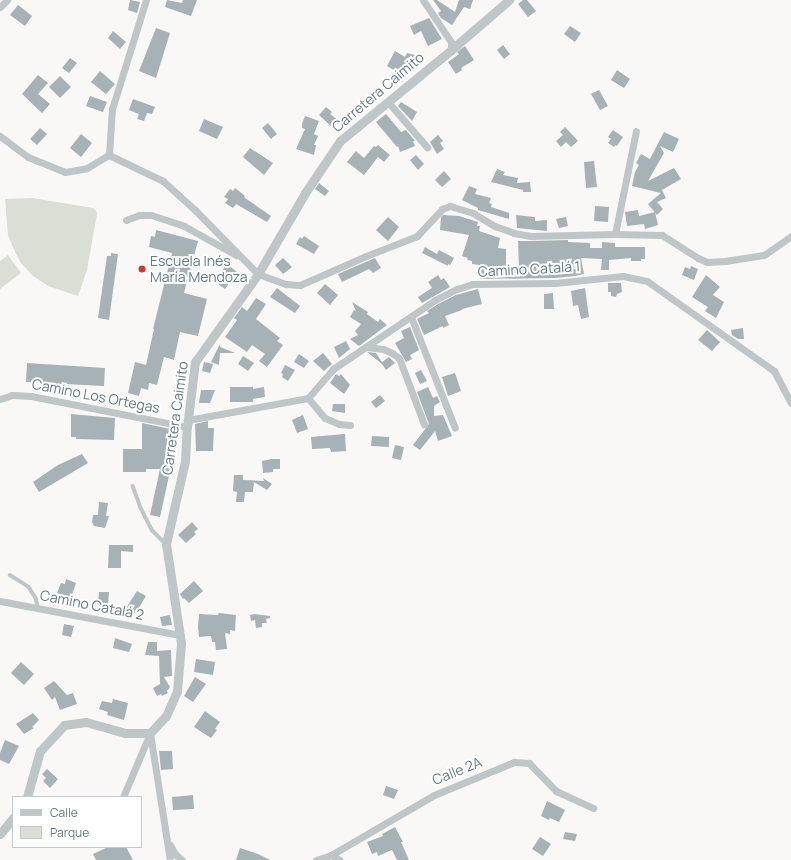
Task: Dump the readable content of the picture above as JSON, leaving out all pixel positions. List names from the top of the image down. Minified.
{"streets":{"street":["Carretera Caimito","Camino Catalá 1","Camino Los Ortegas","Camino Catalá 2","Calle 2A"]},"crossings":[["Carretera Caimito","Camino Los Ortegas"],["Carretera Caimito","Camino Catalá 2"]],"places":["Escuela Inés María Mendoza"],"legend":["Calle","Parque"]}
